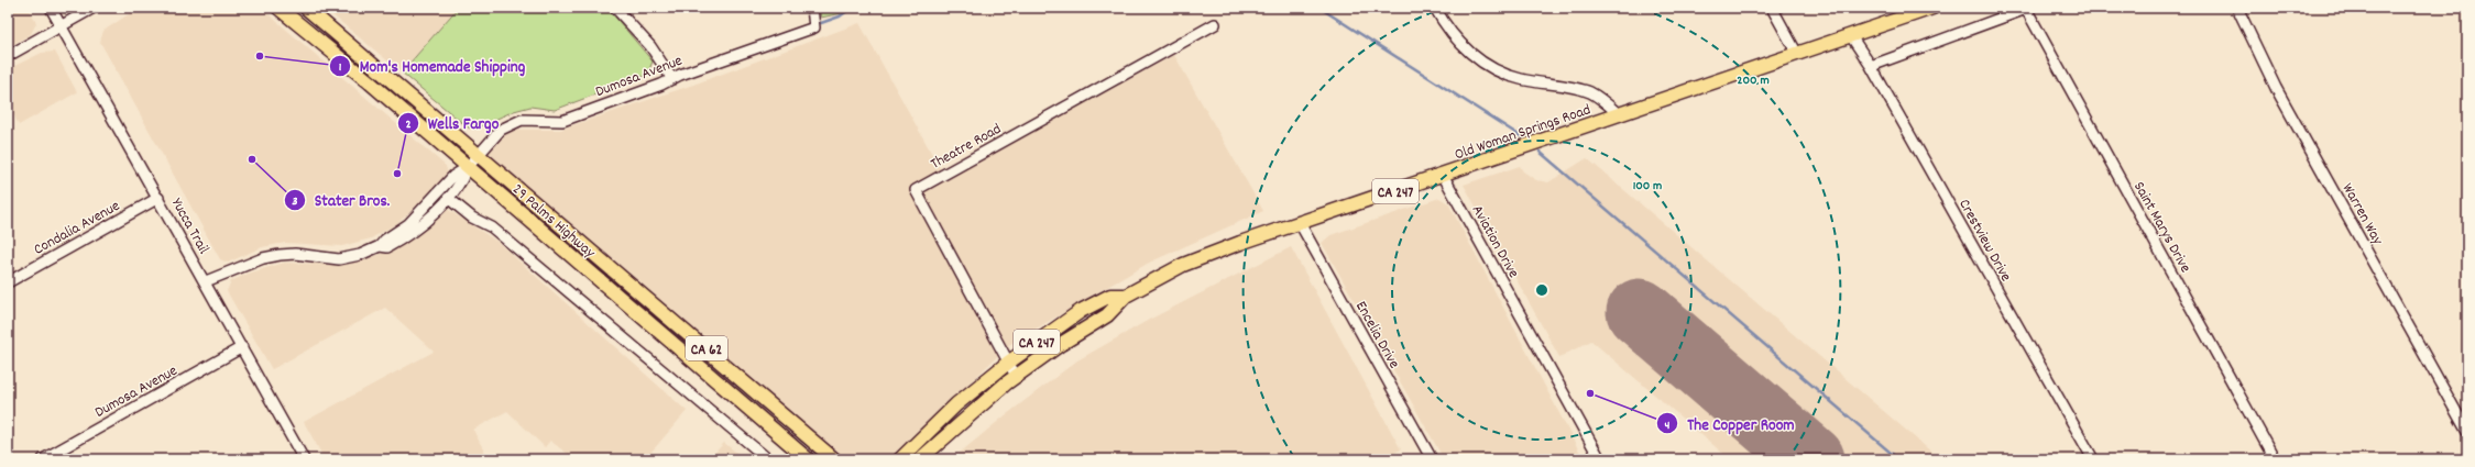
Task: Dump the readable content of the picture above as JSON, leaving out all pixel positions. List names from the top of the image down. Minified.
{"streets":{"main road":["Old Woman Springs Road","CA 247","29 Palms Highway","CA 62"],"street":["Dumosa Avenue","Theatre Road","Warren Way","Yucca Trail","Condalia Avenue","Saint Marys Drive","Crestview Drive","Aviation Drive","Encelia Drive"]},"crossings":[["Dumosa Avenue","29 Palms Highway"],["Dumosa Avenue","Yucca Trail"],["Old Woman Springs Road","Theatre Road"],["Old Woman Springs Road","Crestview Drive"],["Old Woman Springs Road","Aviation Drive"],["Old Woman Springs Road","Encelia Drive"],["Yucca Trail","Condalia Avenue"],["Saint Marys Drive","Crestview Drive"]],"places":["Mom's Homemade Shipping","Stater Bros.","Wells Fargo","The Copper Room"],"rings":["200 m","100 m"]}
